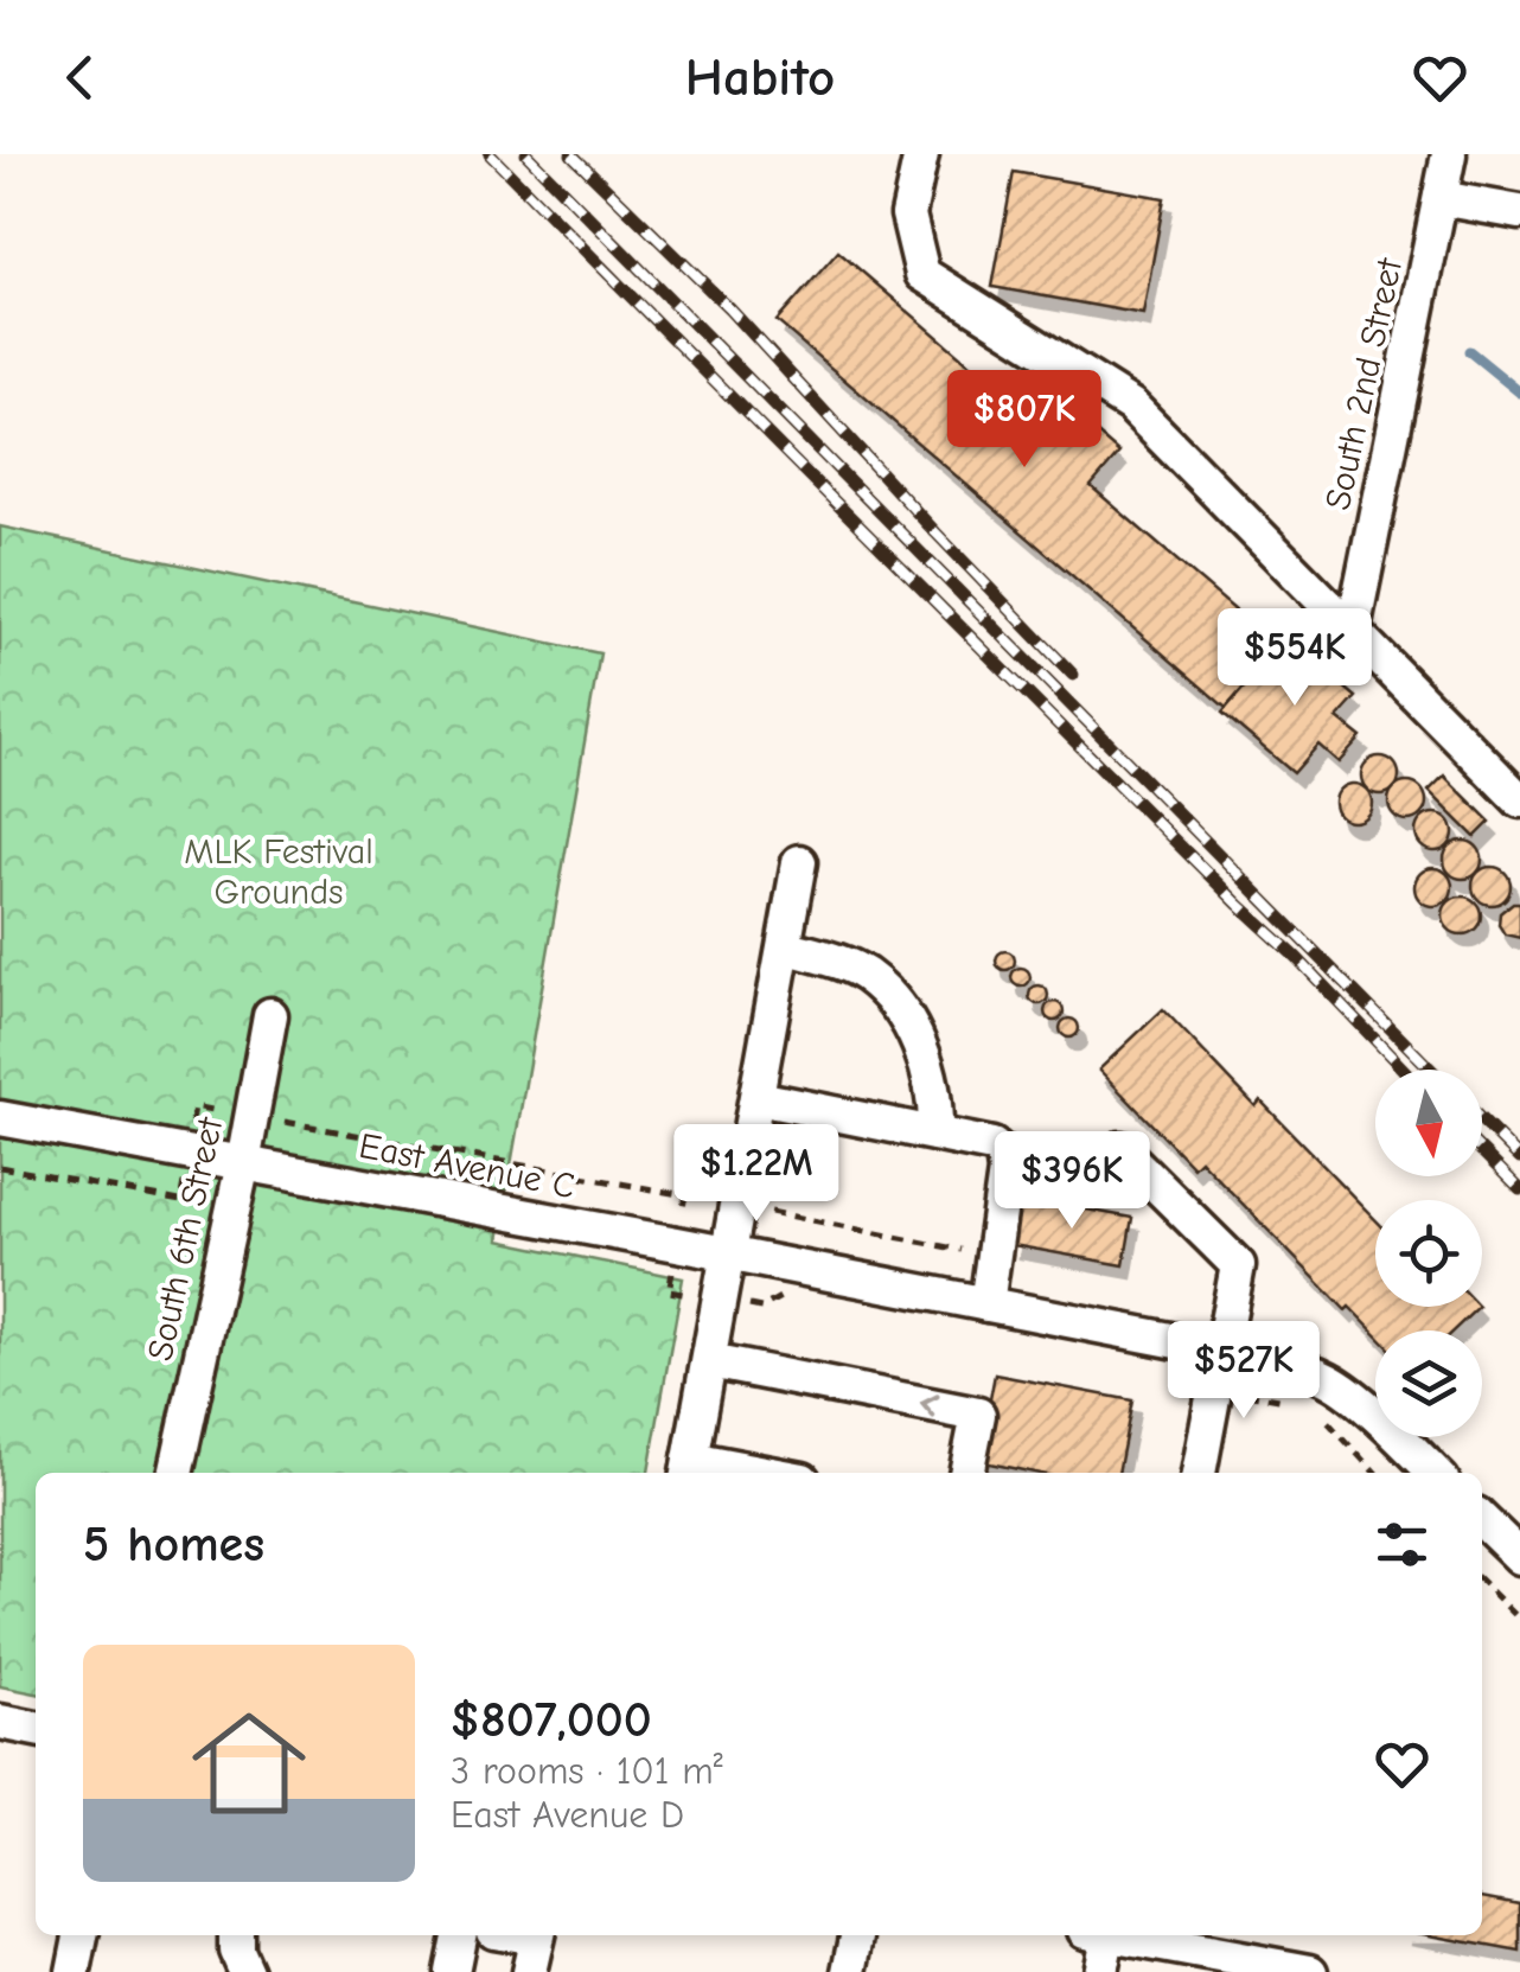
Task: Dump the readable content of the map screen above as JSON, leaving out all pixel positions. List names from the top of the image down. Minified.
{"streets":{"street":["South 2nd Street","East Avenue C","South 6th Street"]},"crossings":[["East Avenue C","South 6th Street"]],"parks":["MLK Festival Grounds"],"north":"bottom","page":{"header":"Habito","price":["$807K","$554K","$1.22M","$396K","$527K"],"heading":"5 homes","list":[{"name":"$807,000","note":"3 rooms · 101 m² · East Avenue D"}]}}
